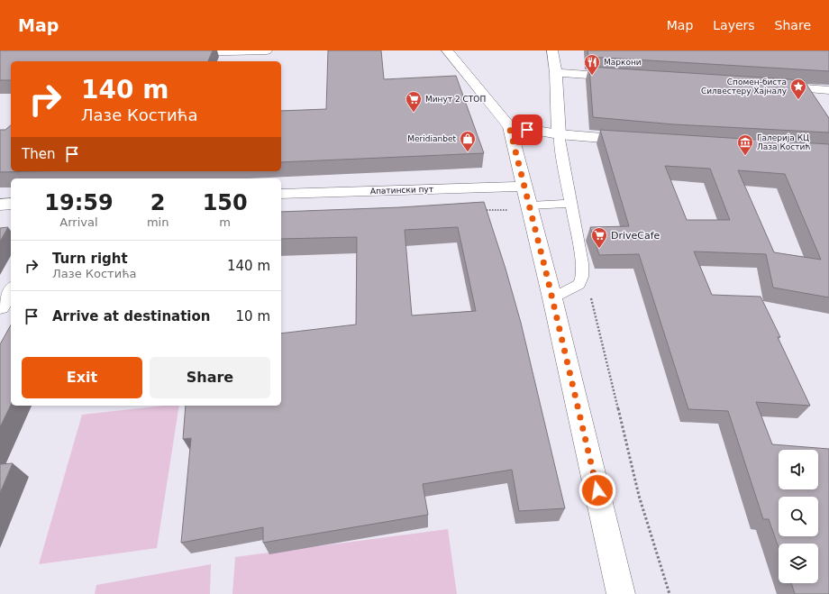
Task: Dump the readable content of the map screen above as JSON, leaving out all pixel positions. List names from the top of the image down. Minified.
{"streets":{"main road":["Апатински пут"]},"places":{"restaurant":["Маркони"],"place":["Спомен-биста Силвестеру Хајналу"],"supermarket":["Минут 2 СТОП","DriveCafe"],"shop":["Meridianbet"],"museum":["Галерија КЦ Лаза Костић"]},"page":{"header":"Map","nav":["Map","Layers","Share"],"turn":["140 m","Лазе Костића"],"then":"Then","eta":["19:59","Arrival","2","min","150","m"],"list":[{"name":"Turn right","note":"Лазе Костића","value":"140 m"},{"name":"Arrive at destination","value":"10 m"}],"buttons":["Exit","Share"]}}
